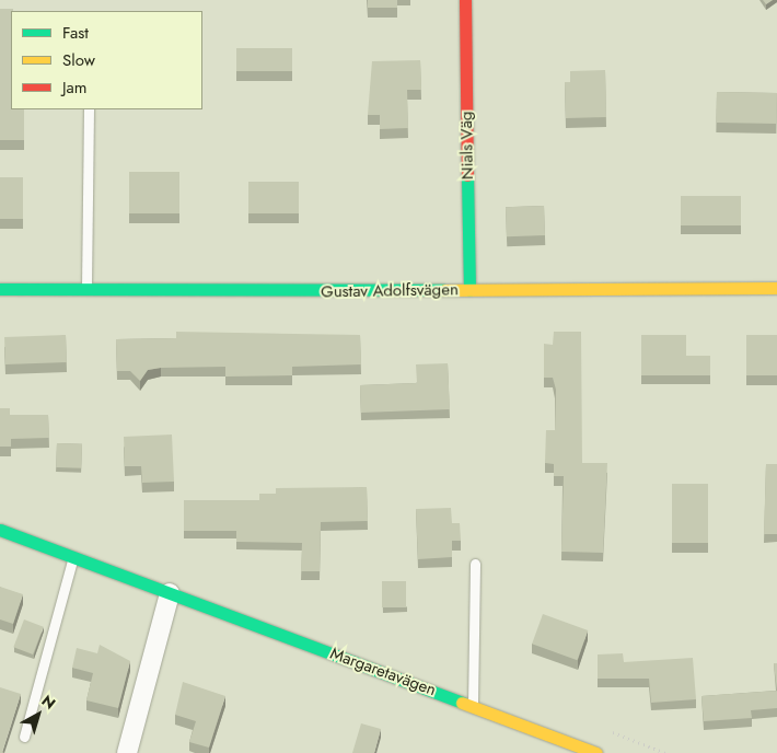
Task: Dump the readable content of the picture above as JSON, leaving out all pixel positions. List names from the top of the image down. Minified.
{"streets":{"street":["Nials Väg","Gustav Adolfsvägen","Margaretavägen"]},"crossings":[["Nials Väg","Gustav Adolfsvägen"]],"legend":["Fast","Slow","Jam"],"north":"top right"}
